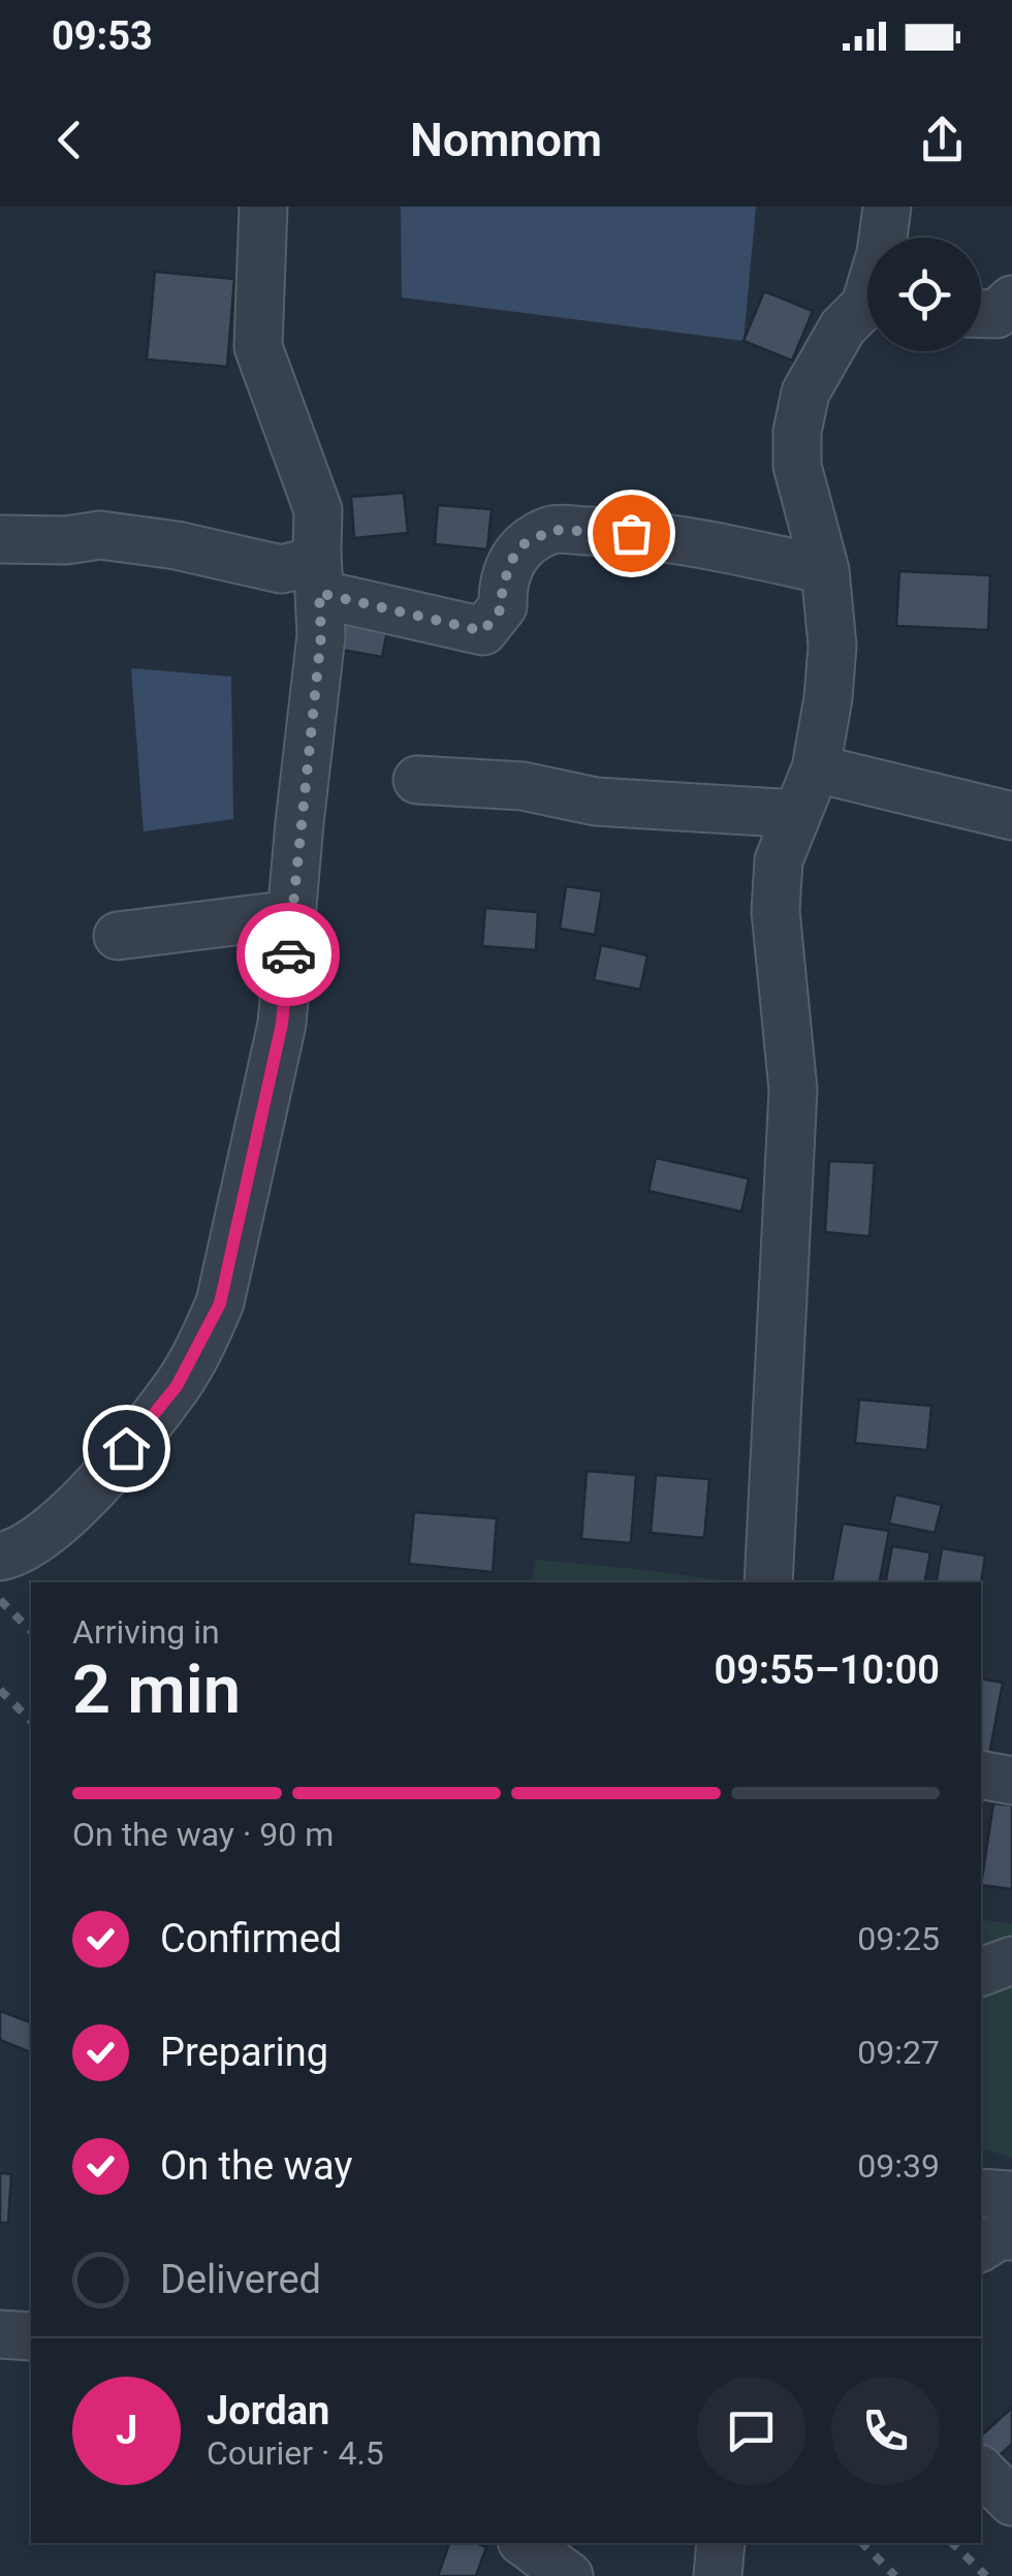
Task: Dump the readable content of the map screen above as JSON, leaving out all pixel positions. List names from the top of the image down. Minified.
{"page":{"status":"09:53","header":"Nomnom","heading":["2 min","Arriving in","09:55–10:00"],"panel":["Jordan","Courier · 4.5"],"bar":"On the way · 90 m","list":[["Confirmed","09:25"],["Preparing","09:27"],["On the way","09:39"],"Delivered"],"round":"J"}}
